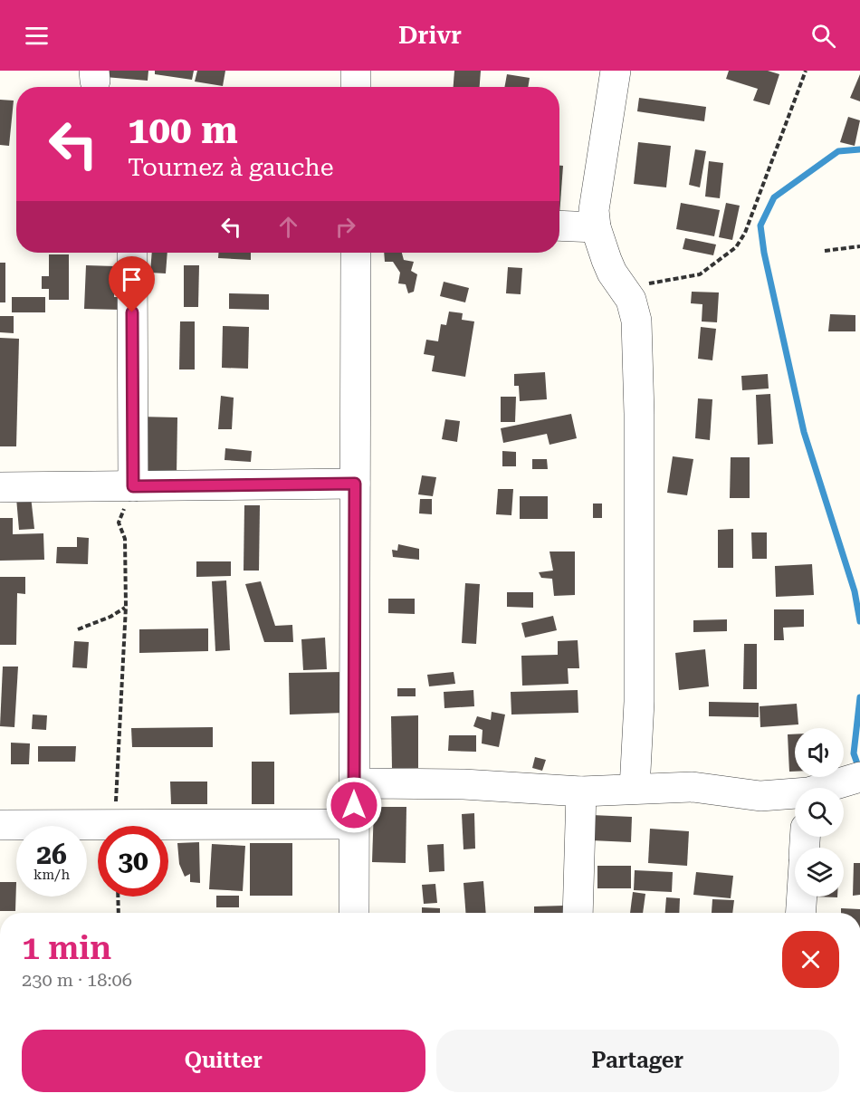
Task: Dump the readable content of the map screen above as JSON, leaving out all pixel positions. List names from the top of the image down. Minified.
{"page":{"header":"Drivr","turn":["100 m","Tournez à gauche"],"speed":"26 km/h","limit":"30","heading":["1 min","230 m · 18:06"],"buttons":["Quitter","Partager"]}}
